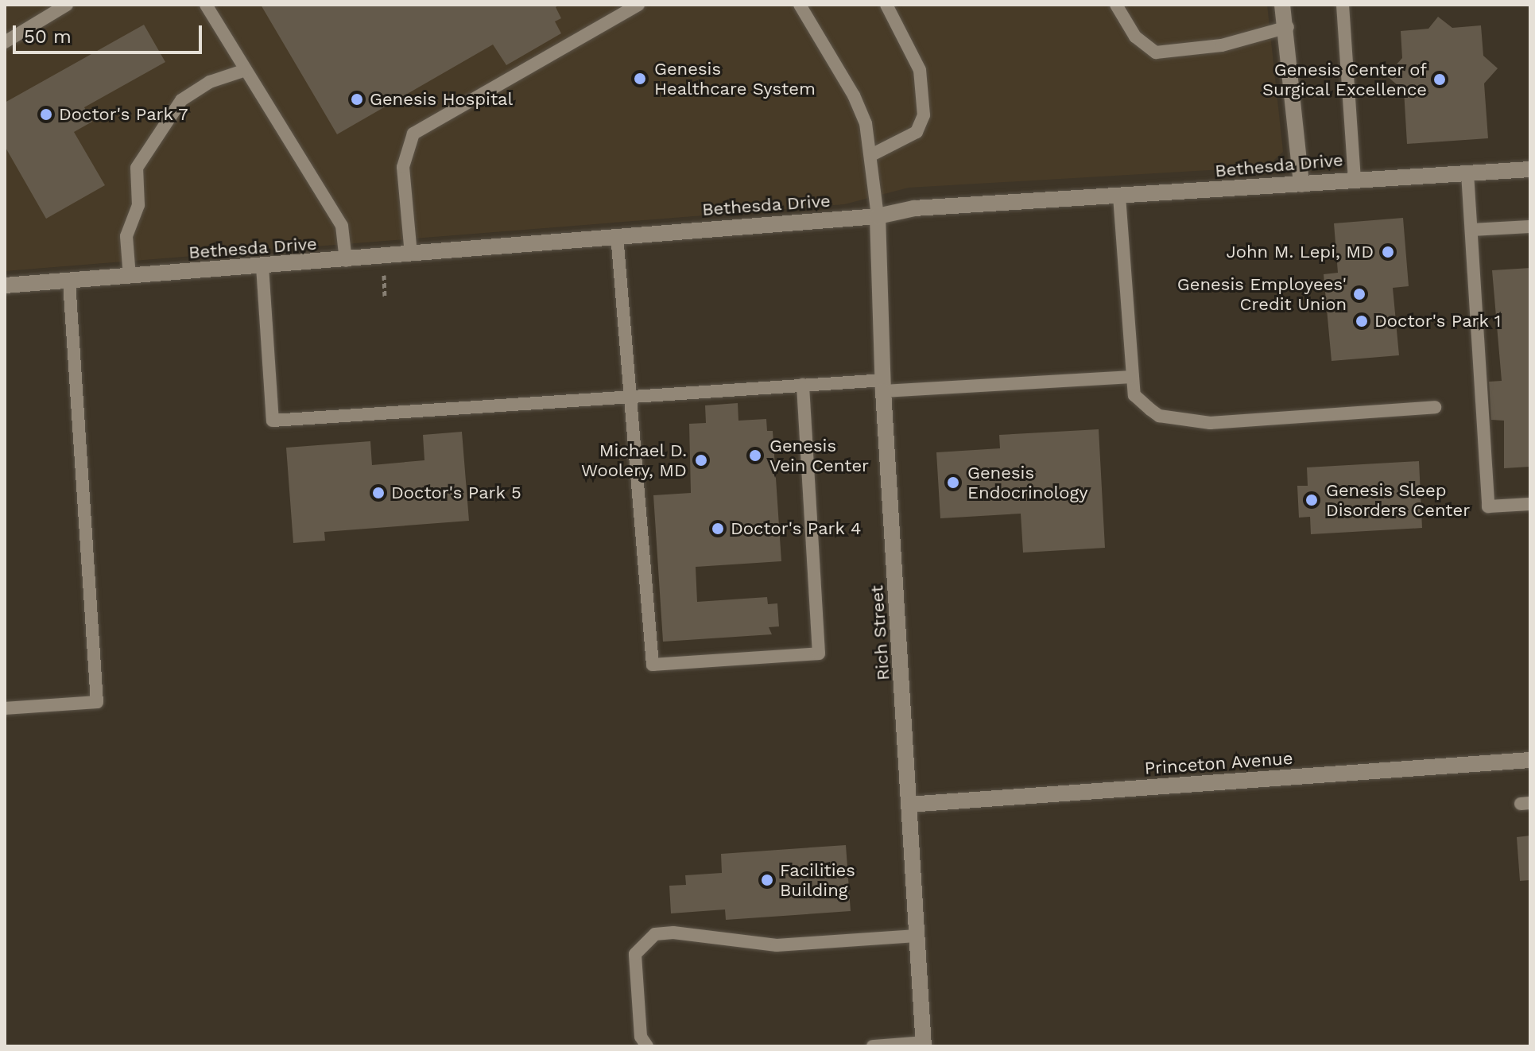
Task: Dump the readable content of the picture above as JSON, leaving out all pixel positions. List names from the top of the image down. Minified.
{"streets":{"street":["Bethesda Drive","Rich Street","Princeton Avenue"]},"crossings":[["Bethesda Drive","Rich Street"],["Rich Street","Princeton Avenue"]],"places":["Genesis Healthcare System","Genesis Center of Surgical Excellence","Genesis Hospital","Doctor's Park 7","John M. Lepi, MD","Genesis Employees' Credit Union","Doctor's Park 1","Genesis Vein Center","Michael D. Woolery, MD","Genesis Endocrinology","Doctor's Park 5","Genesis Sleep Disorders Center","Doctor's Park 4","Facilities Building"],"scale_bar":"50 m"}
